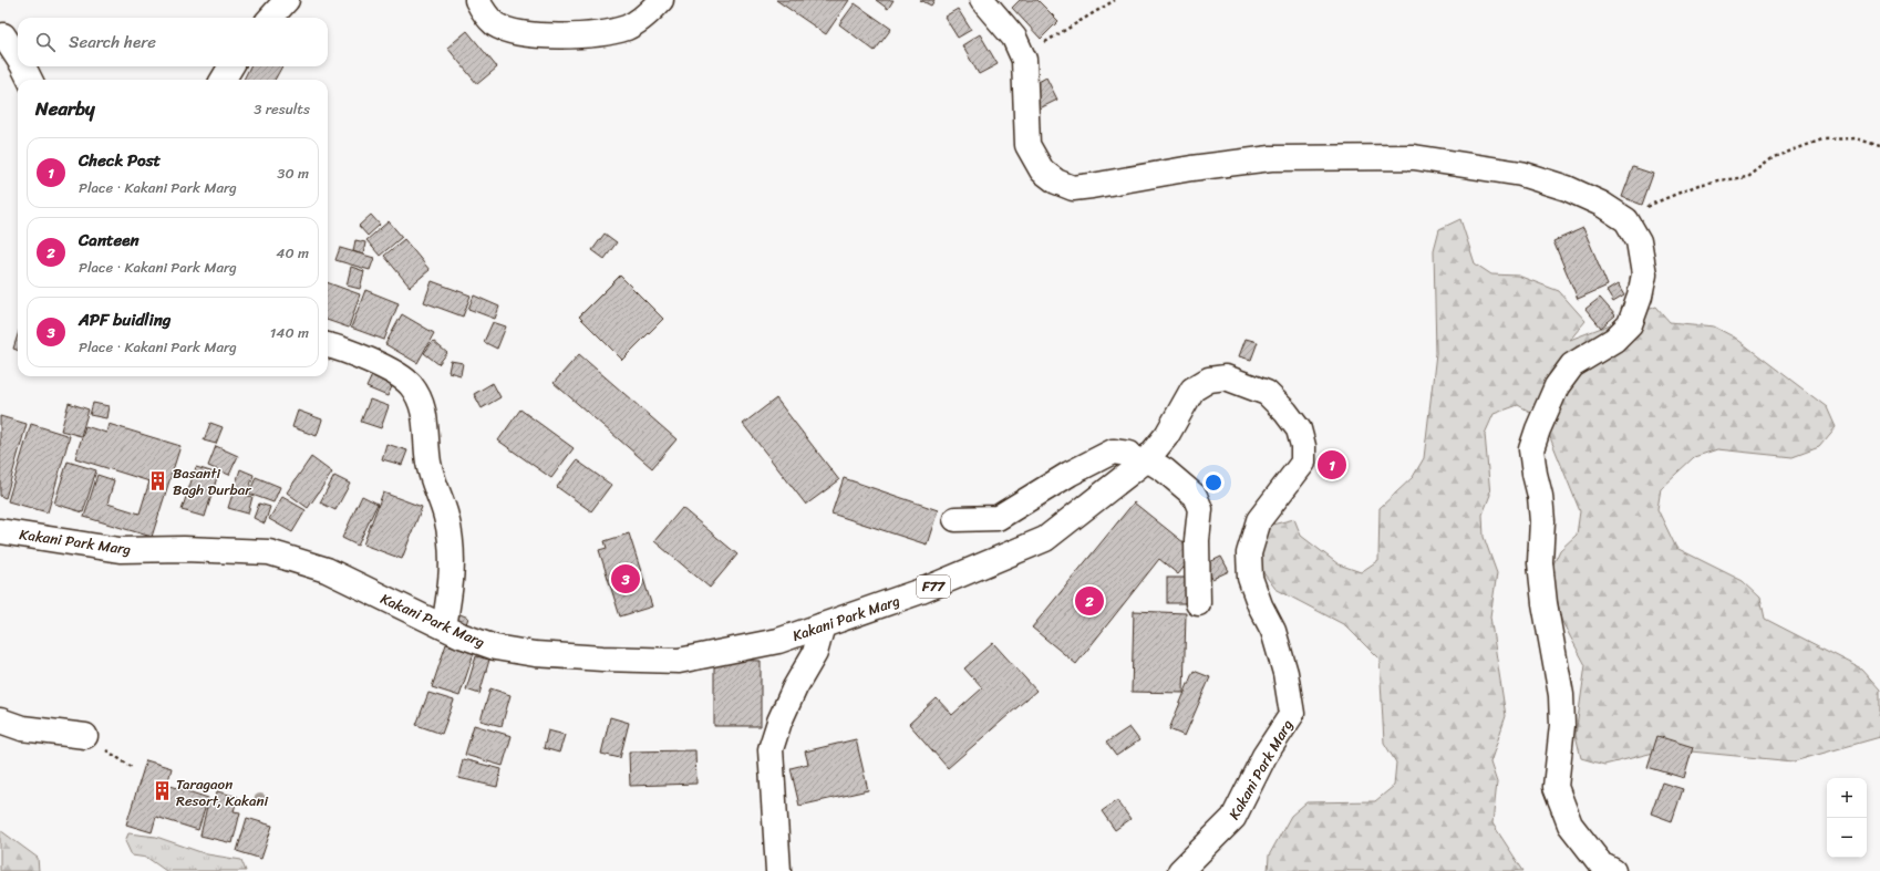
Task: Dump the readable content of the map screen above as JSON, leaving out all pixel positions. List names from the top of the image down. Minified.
{"streets":{"street":["Kakani Park Marg","F77"]},"places":{"building":["Basanti Bagh Durbar","Taragaon Resort, Kakani"]},"page":{"search":"Search here","heading":["Nearby","3 results"],"list":[{"mark":"1","name":"Check Post","note":"Place · Kakani Park Marg","value":"30 m"},{"mark":"2","name":"Canteen","note":"Place · Kakani Park Marg","value":"40 m"},{"mark":"3","name":"APF buidling","note":"Place · Kakani Park Marg","value":"140 m"}],"pins":["1","3","2"],"map_buttons":["+","−"]}}
